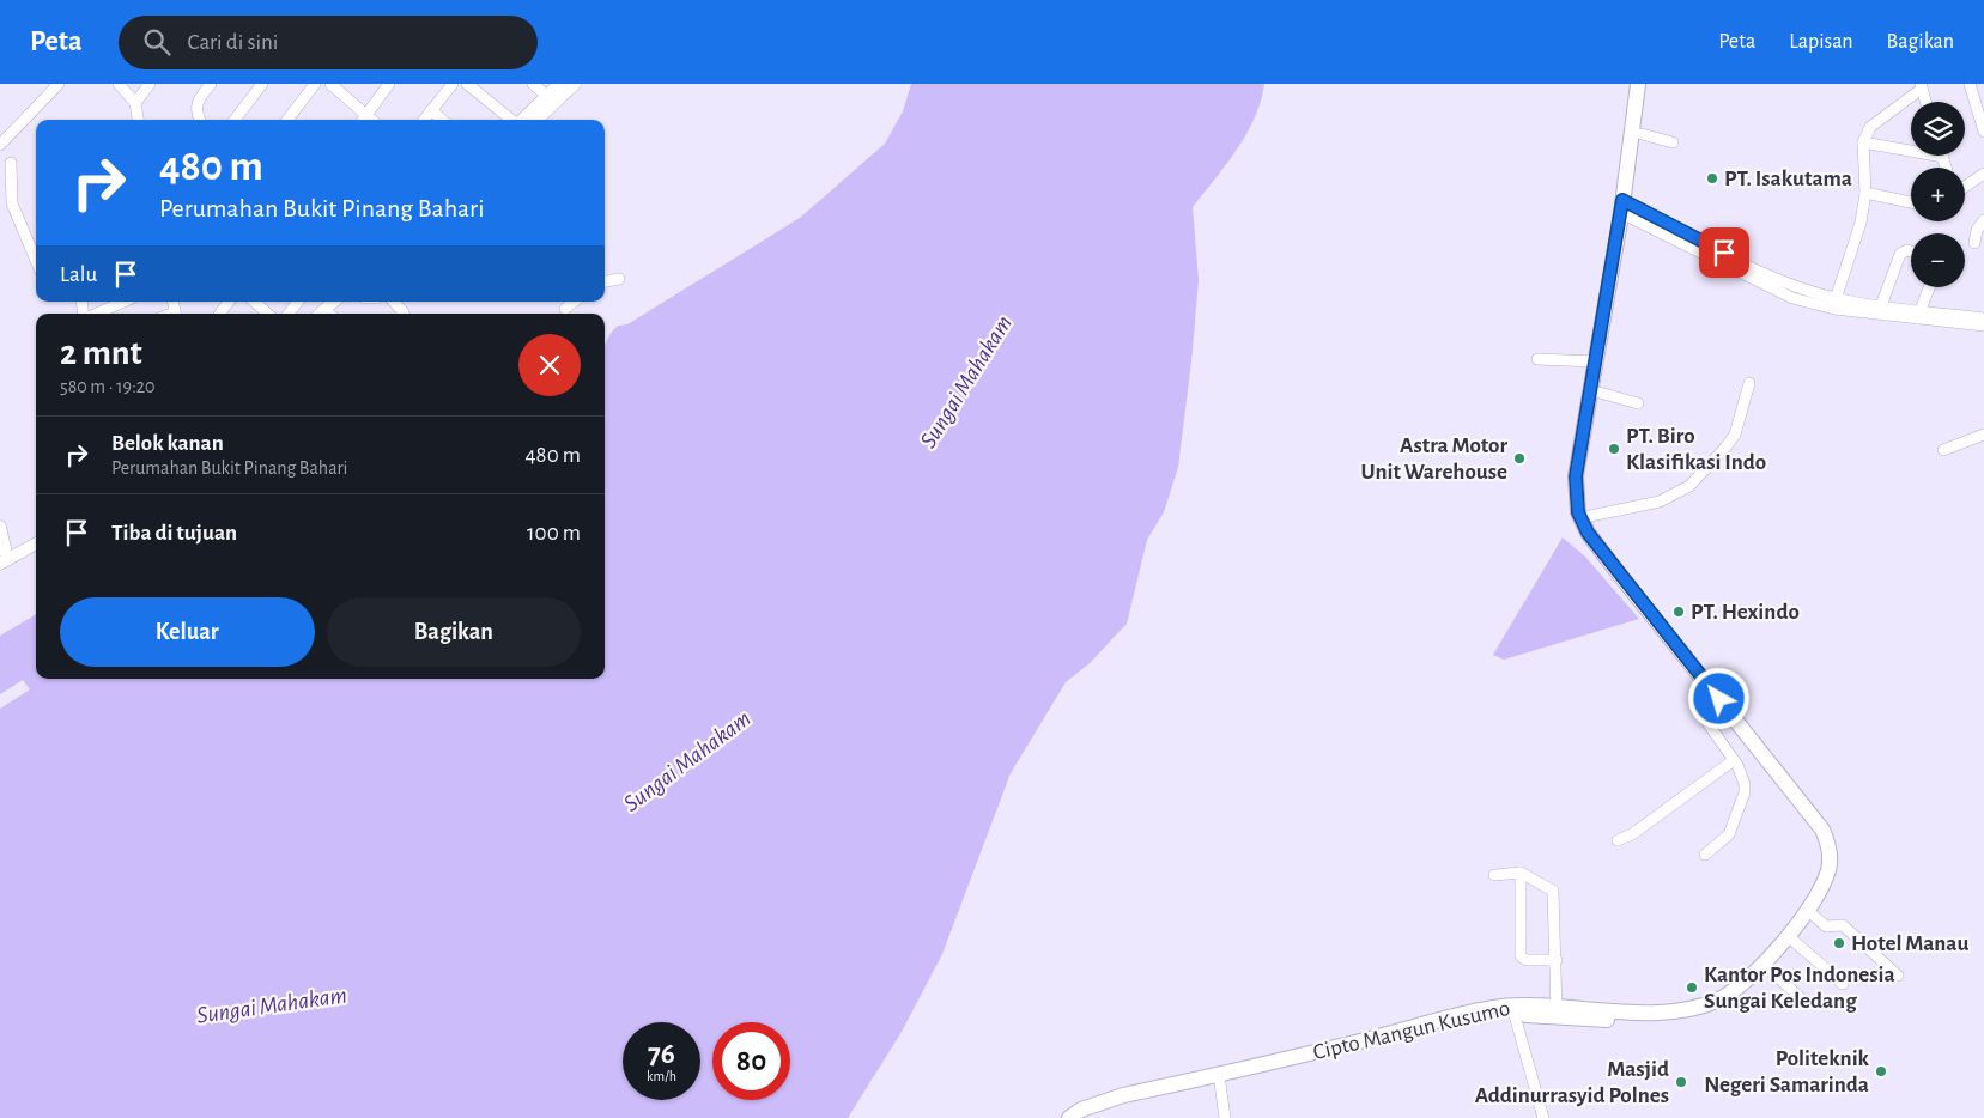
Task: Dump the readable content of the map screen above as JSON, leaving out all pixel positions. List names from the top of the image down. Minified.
{"streets":{"highway":["Cipto Mangun Kusumo"]},"water":["Sungai Mahakam"],"places":["PT. Isakutama","PT. Biro Klasifikasi Indo","Astra Motor Unit Warehouse","PT. Hexindo","Hotel Manau","Kantor Pos Indonesia Sungai Keledang","Politeknik Negeri Samarinda","Masjid Addinurrasyid Polnes"],"page":{"header":"Peta","search":"Cari di sini","nav":["Peta","Lapisan","Bagikan"],"map_buttons":["+","−"],"turn":["480 m","Perumahan Bukit Pinang Bahari"],"then":"Lalu","heading":["2 mnt","580 m · 19:20"],"list":[{"name":"Belok kanan","note":"Perumahan Bukit Pinang Bahari","value":"480 m"},{"name":"Tiba di tujuan","value":"100 m"}],"buttons":["Keluar","Bagikan"],"speed":"76 km/h","limit":"80"}}
